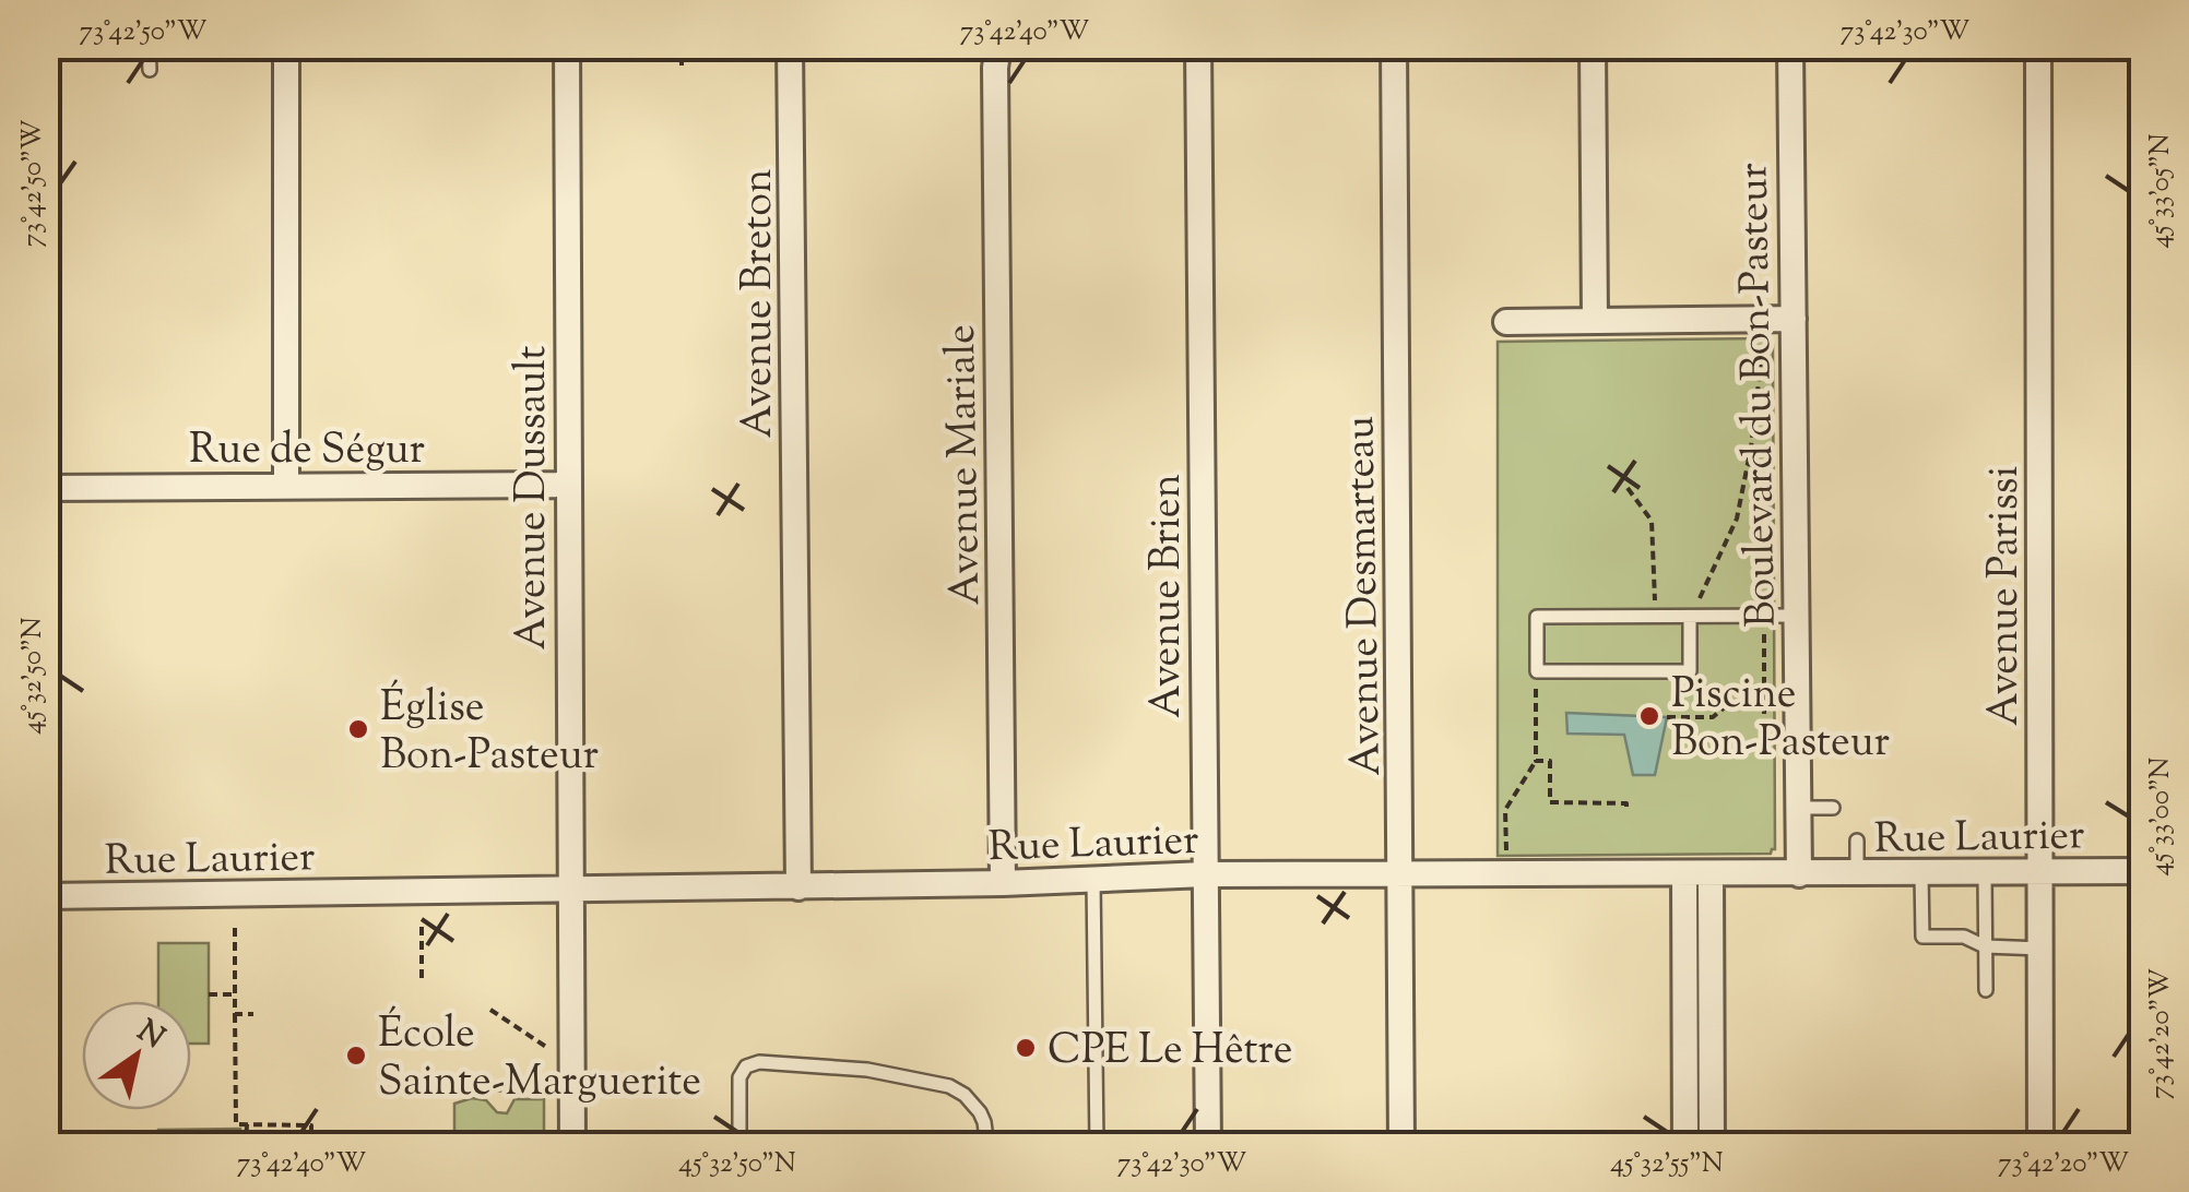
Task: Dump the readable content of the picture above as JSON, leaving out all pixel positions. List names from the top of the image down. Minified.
{"streets":{"street":["Avenue Breton","Boulevard du Bon-Pasteur","Rue de Ségur","Avenue Mariale","Avenue Dussault","Avenue Brien","Avenue Desmarteau","Avenue Parissi","Rue Laurier"]},"crossings":[["Avenue Breton","Rue Laurier"],["Boulevard du Bon-Pasteur","Rue Laurier"],["Rue de Ségur","Avenue Dussault"],["Avenue Mariale","Rue Laurier"],["Avenue Dussault","Rue Laurier"],["Avenue Brien","Rue Laurier"],["Avenue Desmarteau","Rue Laurier"],["Avenue Parissi","Rue Laurier"]],"places":["Piscine Bon-Pasteur","Église Bon-Pasteur","CPE Le Hêtre","École Sainte-Marguerite"],"north":"top right","coordinates":["73°42'50\"W","73°42'40\"W","73°42'30\"W","45°33'05\"N","45°32'50\"N","45°33'00\"N","73°42'20\"W","45°32'55\"N"]}
